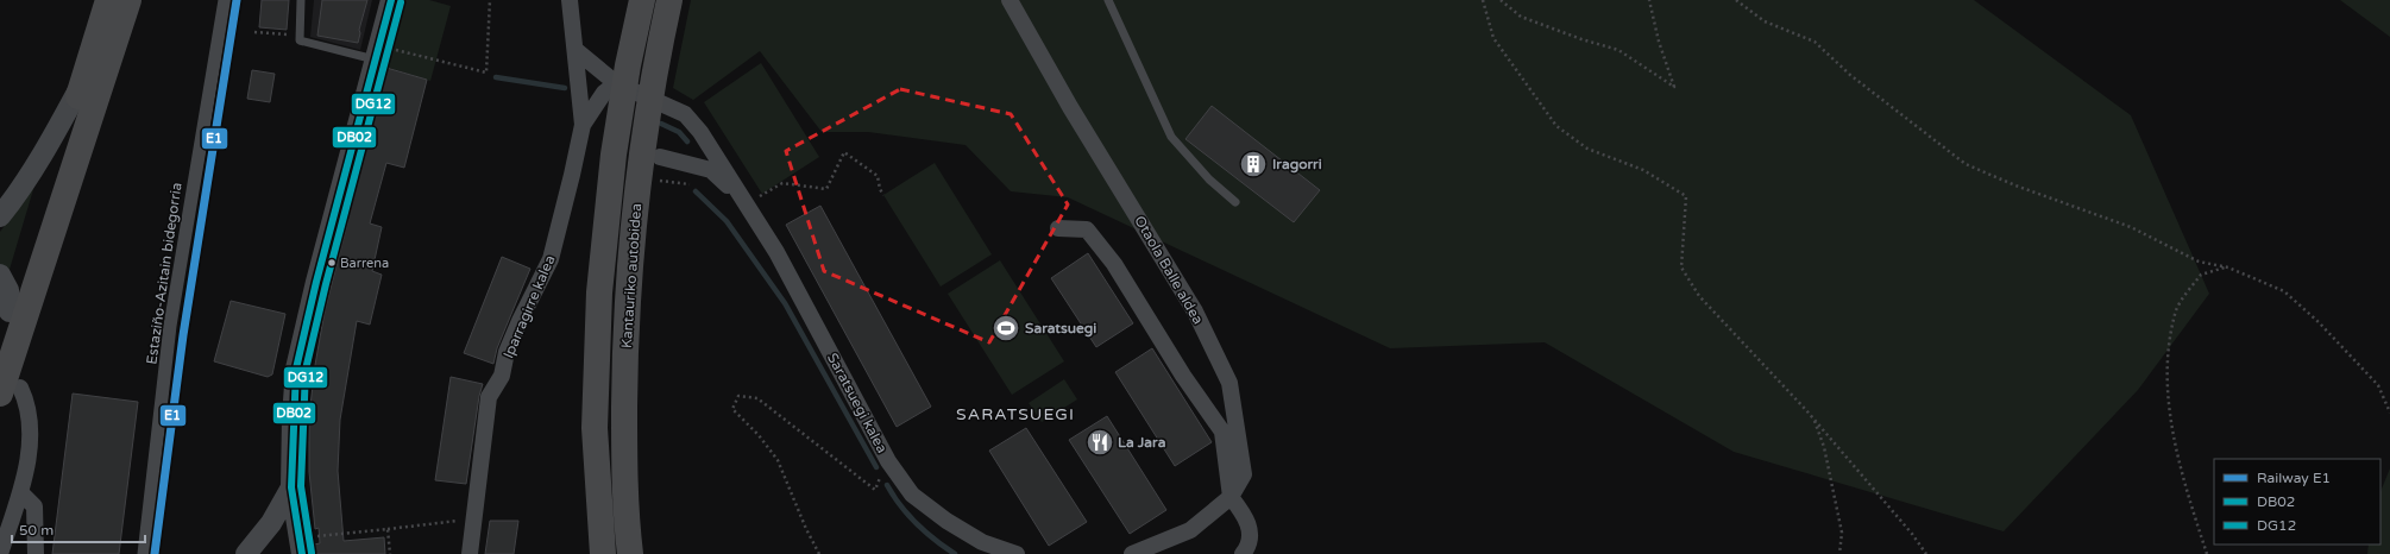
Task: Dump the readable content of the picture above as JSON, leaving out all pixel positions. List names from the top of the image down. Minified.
{"streets":{"highway":["Kantauriko autobidea"],"street":["Otaola Balle aldea","Estaziño-Azitain bidegorria","Iparragirre kalea","Saratsuegi kalea"]},"crossings":[["Iparragirre kalea","Saratsuegi kalea"]],"districts":["SARATSUEGI"],"places":{"building":["Iragorri"],"other":["Barrena"],"sports":["Saratsuegi"],"restaurant":["La Jara"]},"lines":["rail line E1","transit line DB02","transit line DG12"],"legend":["Railway E1","DB02","DG12"],"scale_bar":"50 m"}
